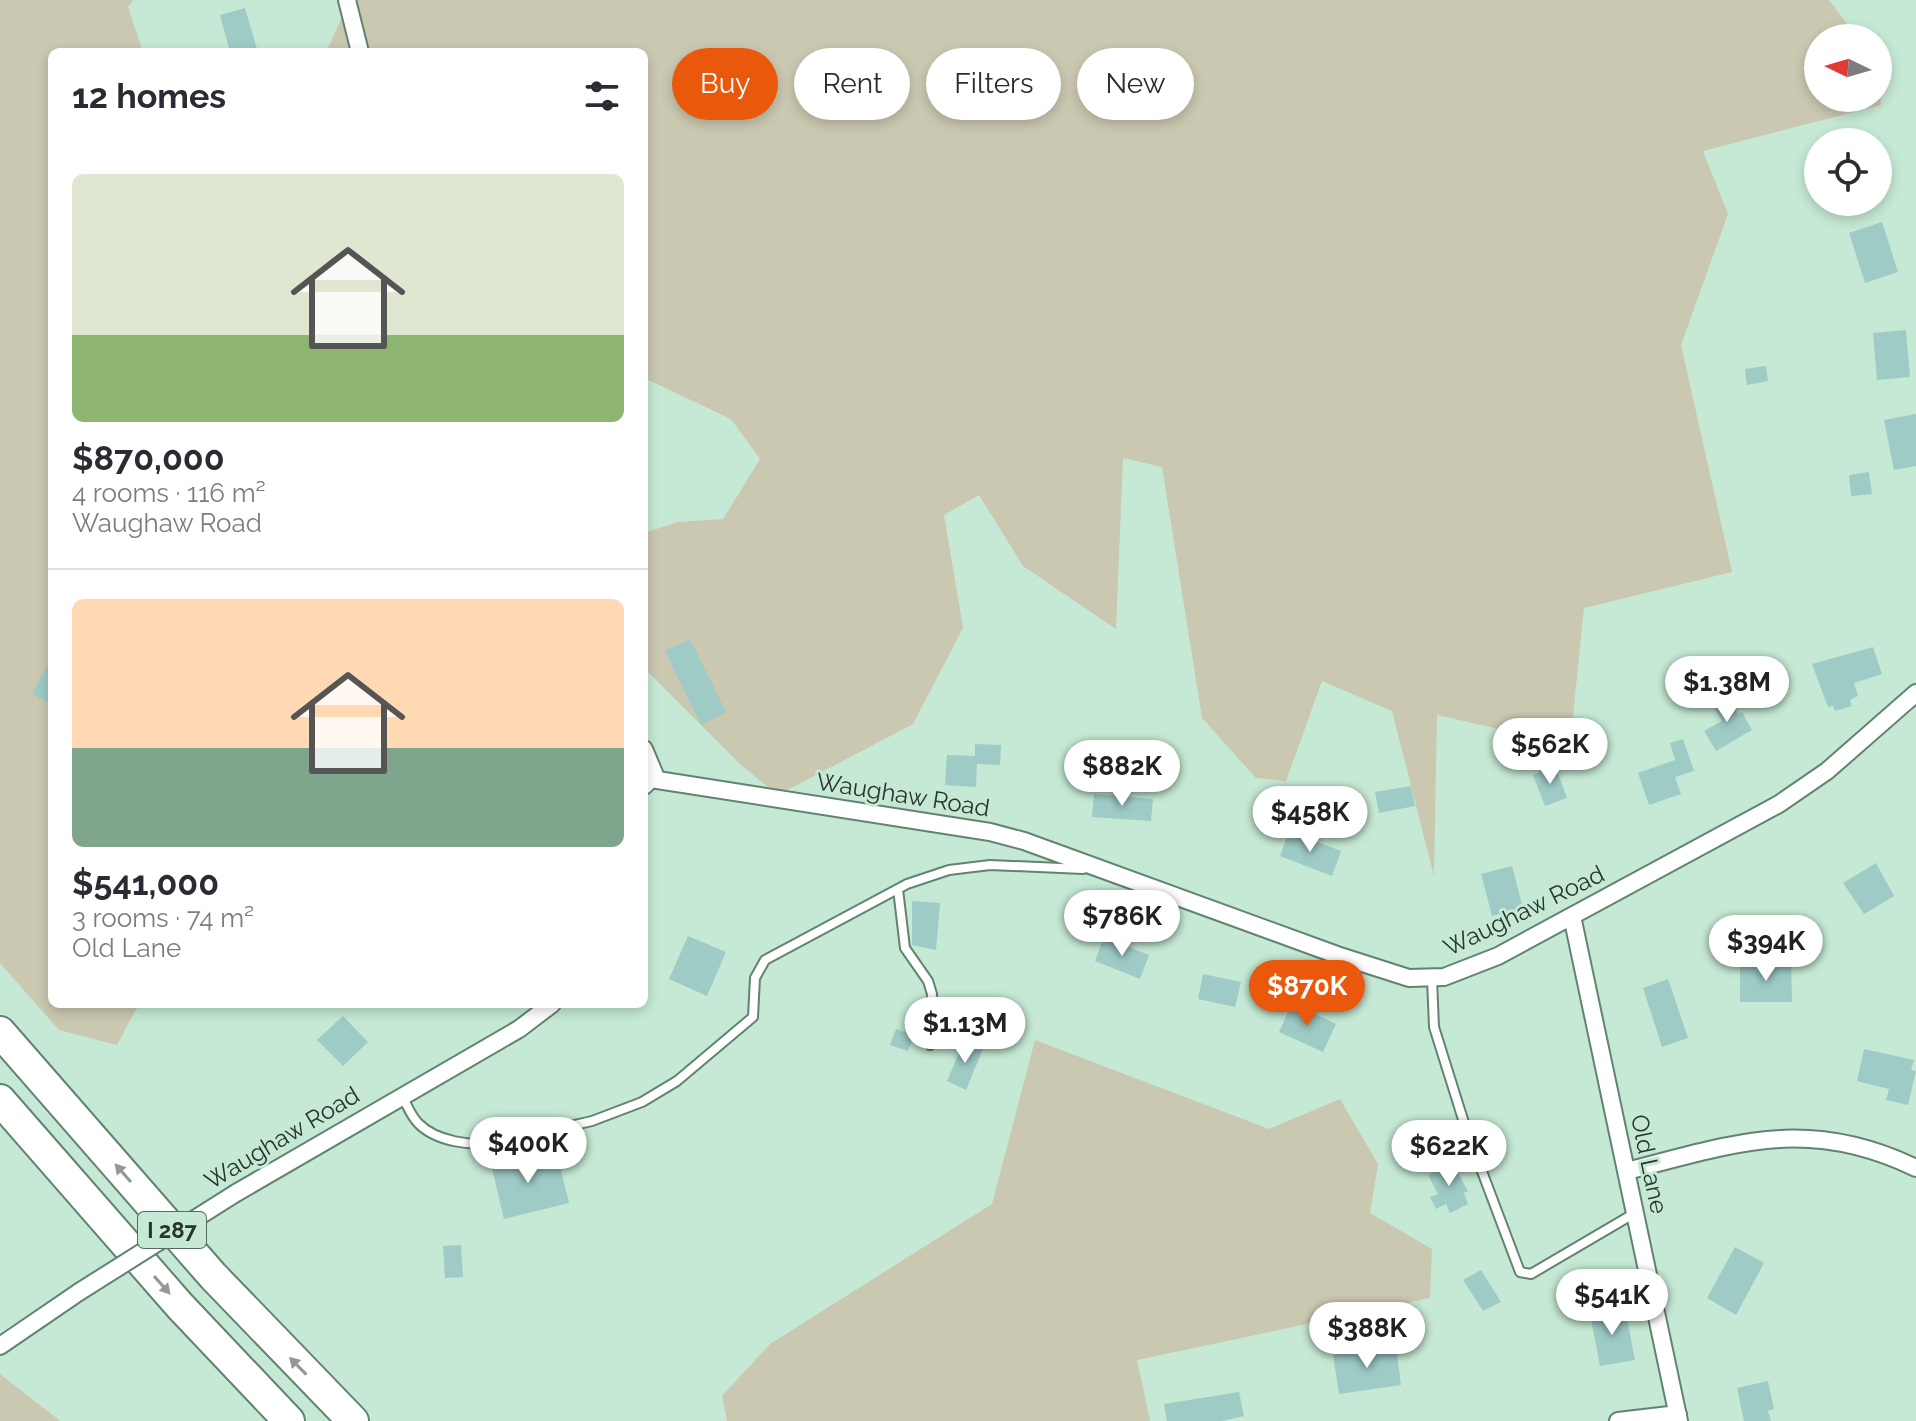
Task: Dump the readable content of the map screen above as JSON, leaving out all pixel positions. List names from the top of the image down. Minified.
{"streets":{"highway":["I 287"],"street":["Waughaw Road","Old Lane"]},"crossings":[["Waughaw Road","Old Lane"]],"north":"left","page":{"chip":["Buy","Rent","Filters","New"],"heading":"12 homes","list":[{"name":"$870,000","note":"4 rooms · 116 m² · Waughaw Road"},{"name":"$541,000","note":"3 rooms · 74 m² · Old Lane"}],"price":["$1.38M","$562K","$882K","$458K","$786K","$394K","$870K","$1.13M","$400K","$622K","$541K","$388K"]}}
